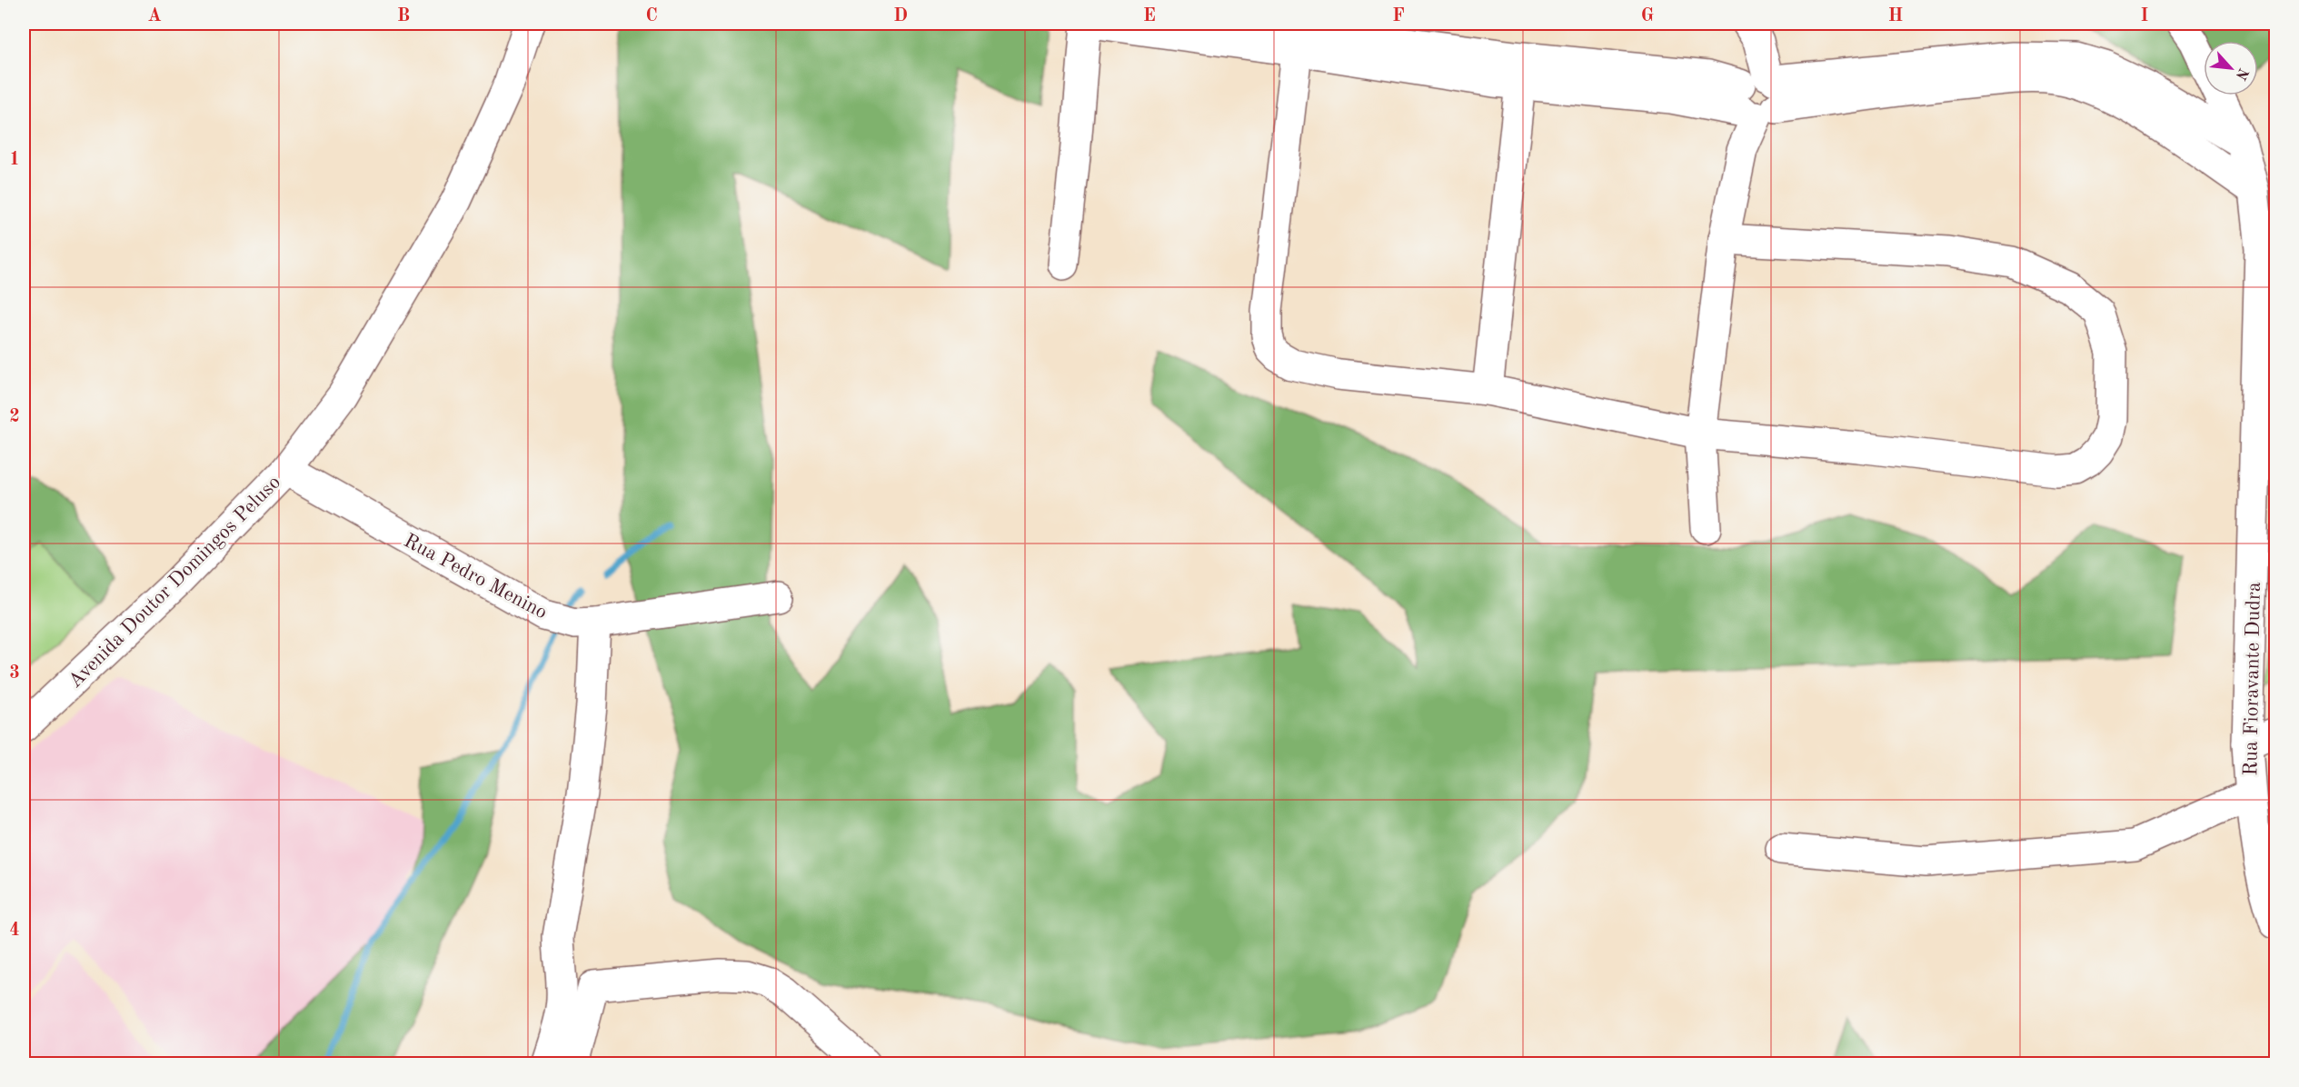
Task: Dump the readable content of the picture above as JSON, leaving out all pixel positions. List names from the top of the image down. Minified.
{"streets":{"street":["Rua Pedro Menino","Avenida Doutor Domingos Peluso","Rua Fioravante Dudra"]},"crossings":[["Rua Pedro Menino","Avenida Doutor Domingos Peluso"]],"north":"bottom right","grid":{"columns":["A","B","C","D","E","F","G","H","I"],"rows":["1","2","3","4"]}}
